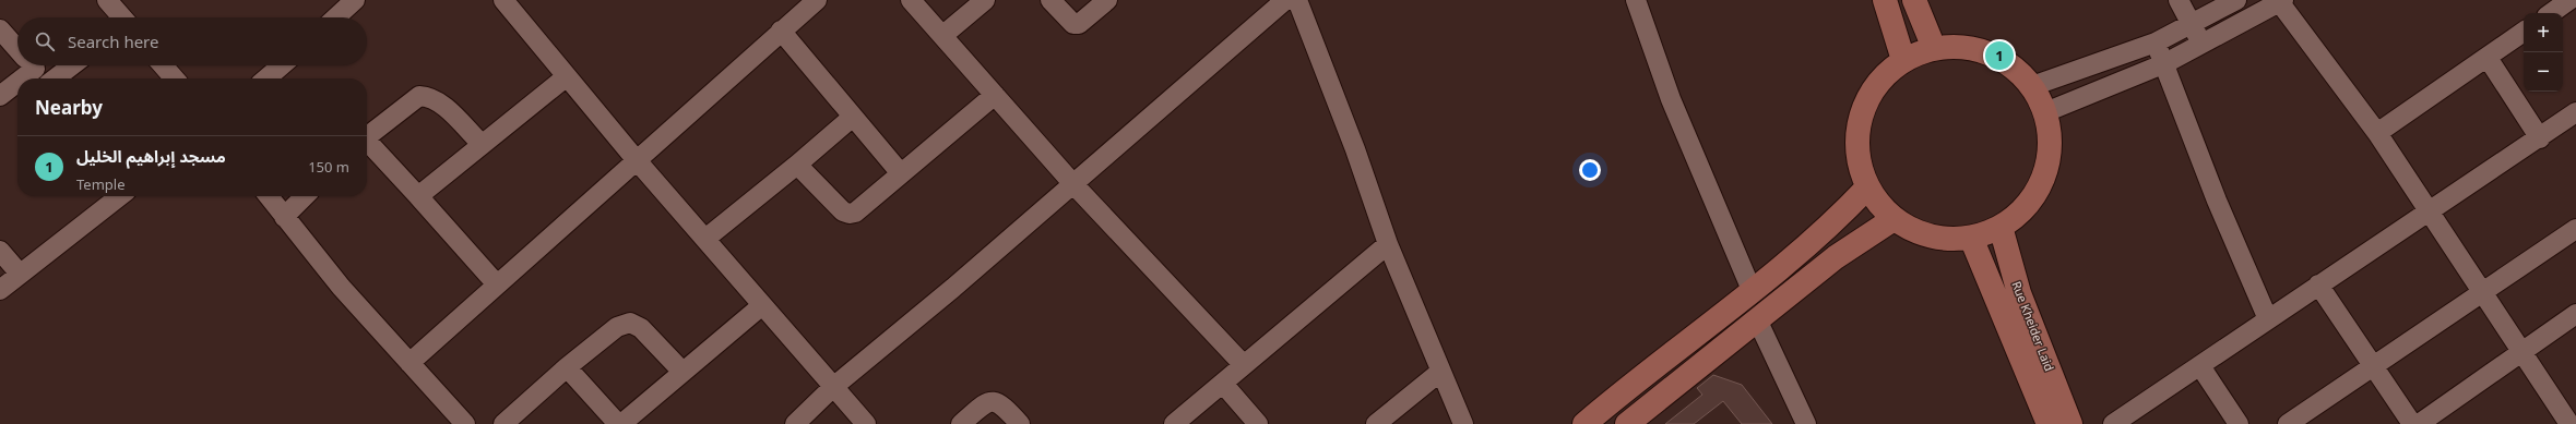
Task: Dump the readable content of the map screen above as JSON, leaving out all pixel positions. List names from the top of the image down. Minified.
{"streets":{"street":["Rue Kheider Laid"]},"page":{"map_buttons":["+","−"],"search":"Search here","pins":"1","heading":"Nearby","list":[{"mark":"1","name":"مسجد إبراهيم الخليل","note":"Temple","value":"150 m"}]}}
